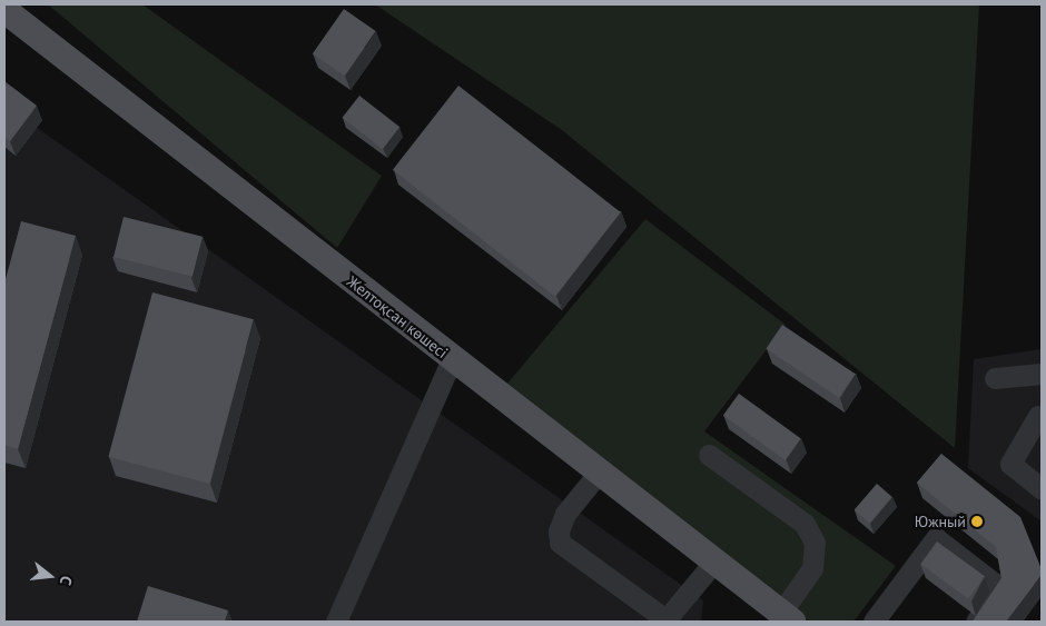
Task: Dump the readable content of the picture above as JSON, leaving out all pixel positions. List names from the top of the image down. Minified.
{"streets":{"main road":["Желтоқсан көшесі"]},"places":["Южный"],"north":"right"}
